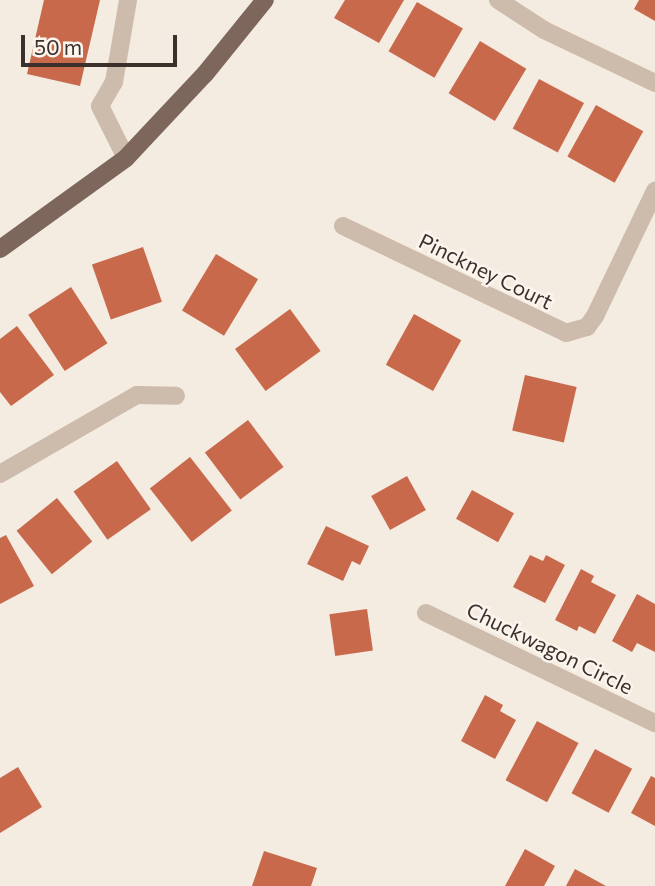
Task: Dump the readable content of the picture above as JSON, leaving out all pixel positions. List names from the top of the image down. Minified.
{"streets":{"street":["Pinckney Court","Chuckwagon Circle"]},"scale_bar":"50 m"}
